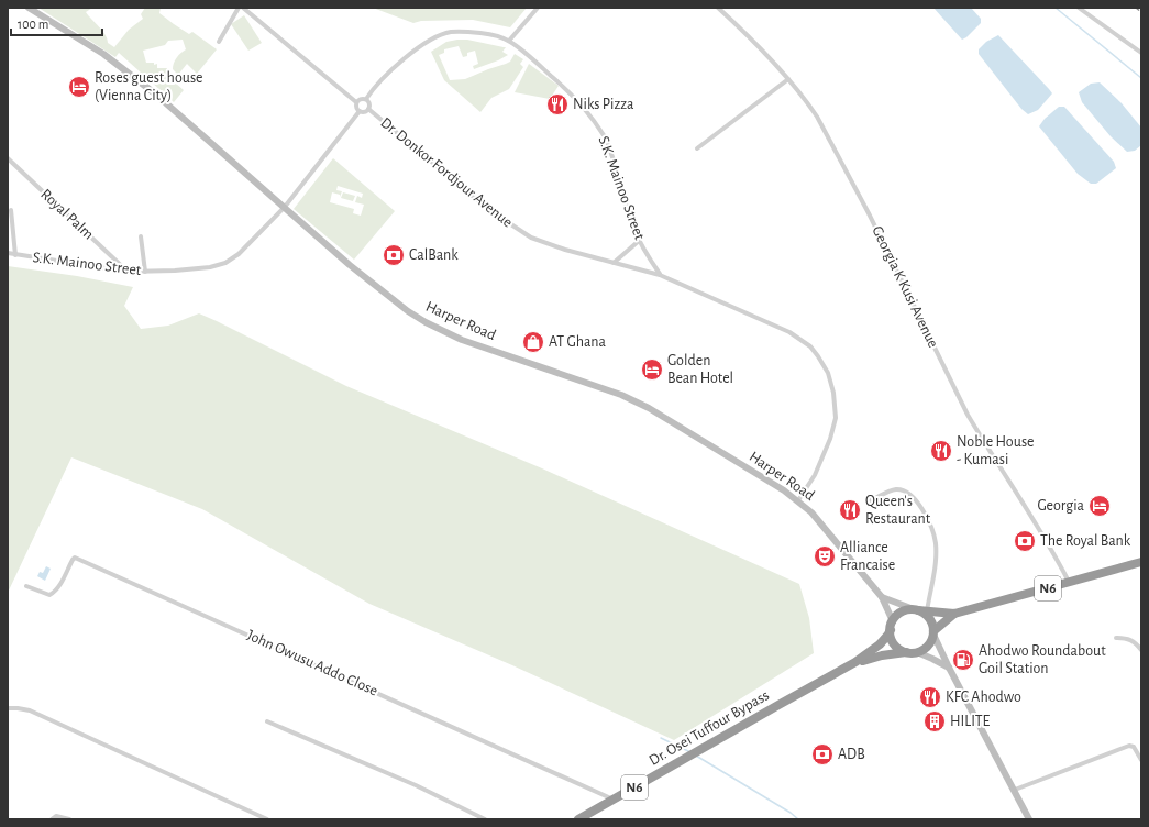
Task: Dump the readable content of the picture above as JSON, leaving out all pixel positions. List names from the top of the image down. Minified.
{"streets":{"highway":["N6","Dr. Osei Tuffour Bypass"],"main road":["Harper Road"],"street":["Dr. Donkor Fordjour Avenue","S.K. Mainoo Street","Royal Palm","Georgia K Kusi Avenue","John Owusu Addo Close"]},"crossings":[["Dr. Donkor Fordjour Avenue","S.K. Mainoo Street"],["Dr. Donkor Fordjour Avenue","Harper Road"],["S.K. Mainoo Street","Royal Palm"],["S.K. Mainoo Street","Harper Road"],["Georgia K Kusi Avenue","N6"],["Harper Road","N6"],["Harper Road","Dr. Osei Tuffour Bypass"],["N6","Dr. Osei Tuffour Bypass"],["John Owusu Addo Close","Dr. Osei Tuffour Bypass"]],"places":{"hotel":["Roses guest house (Vienna City)","Golden Bean Hotel","Georgia"],"restaurant":["Niks Pizza","Noble House - Kumasi","Queen's Restaurant","KFC Ahodwo"],"bank":["CalBank","The Royal Bank","ADB"],"shop":["AT Ghana"],"theatre":["Alliance Francaise"],"fuel station":["Ahodwo Roundabout Goil Station"],"building":["HILITE"]},"scale_bar":"100 m"}
